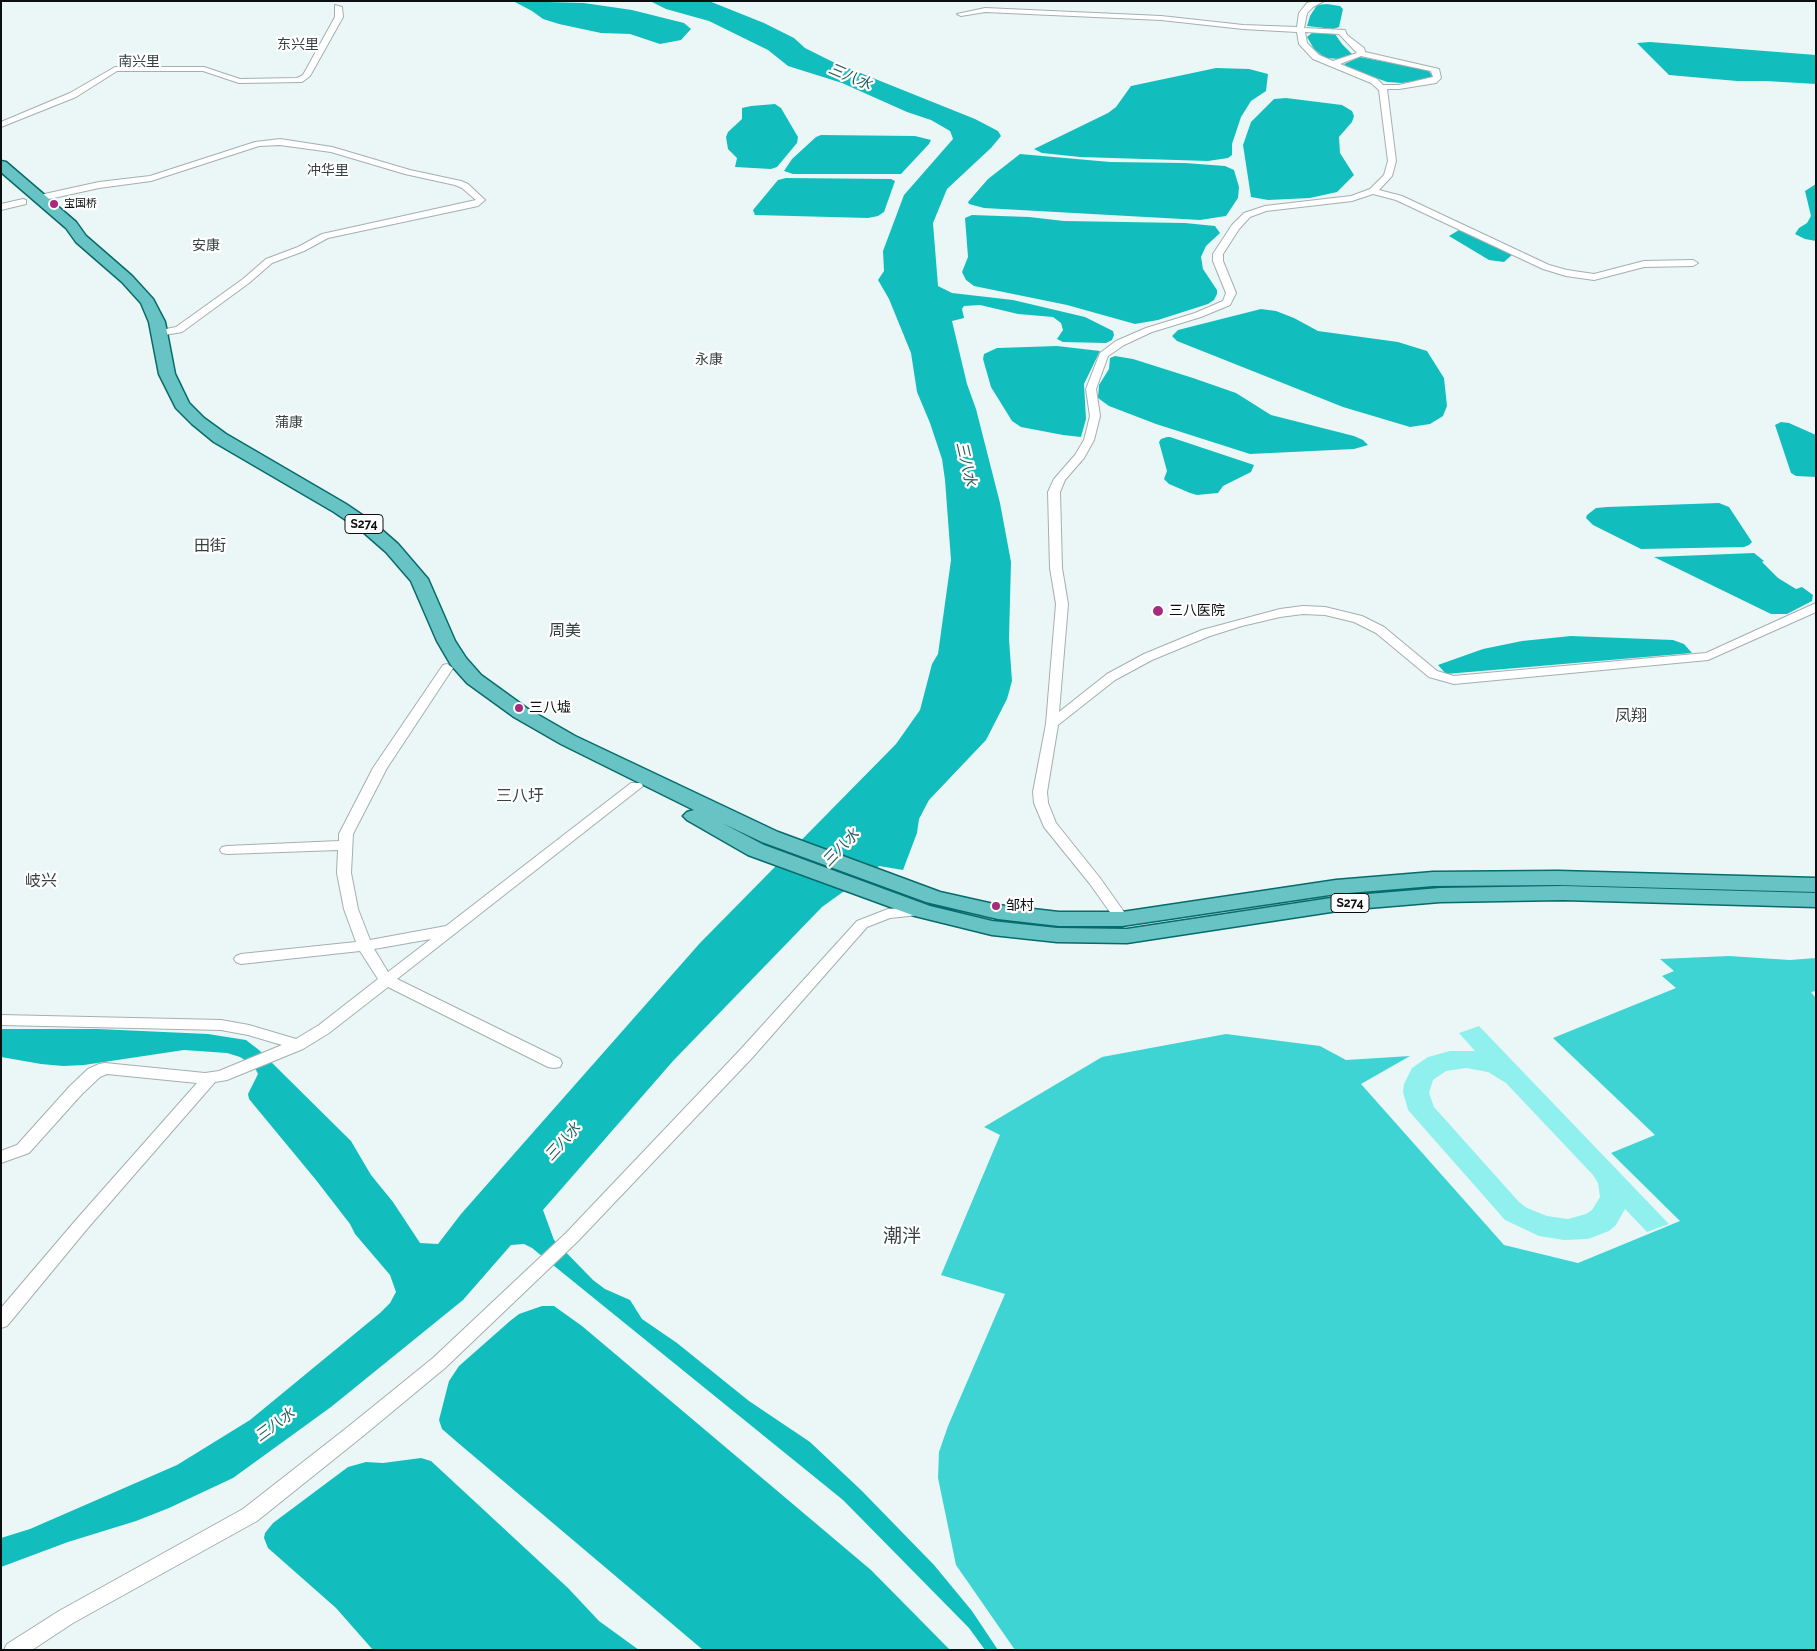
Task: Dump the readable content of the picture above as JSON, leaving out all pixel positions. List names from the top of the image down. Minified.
{"streets":{"main road":["S274"]},"districts":["东兴里","南兴里","冲华里","安康","永康","蒲康","田街","周美","凤翔","三八圩","岐兴","潮泮"],"water":["三八水"],"places":["宝国桥","三八医院","三八墟","邹村"]}
